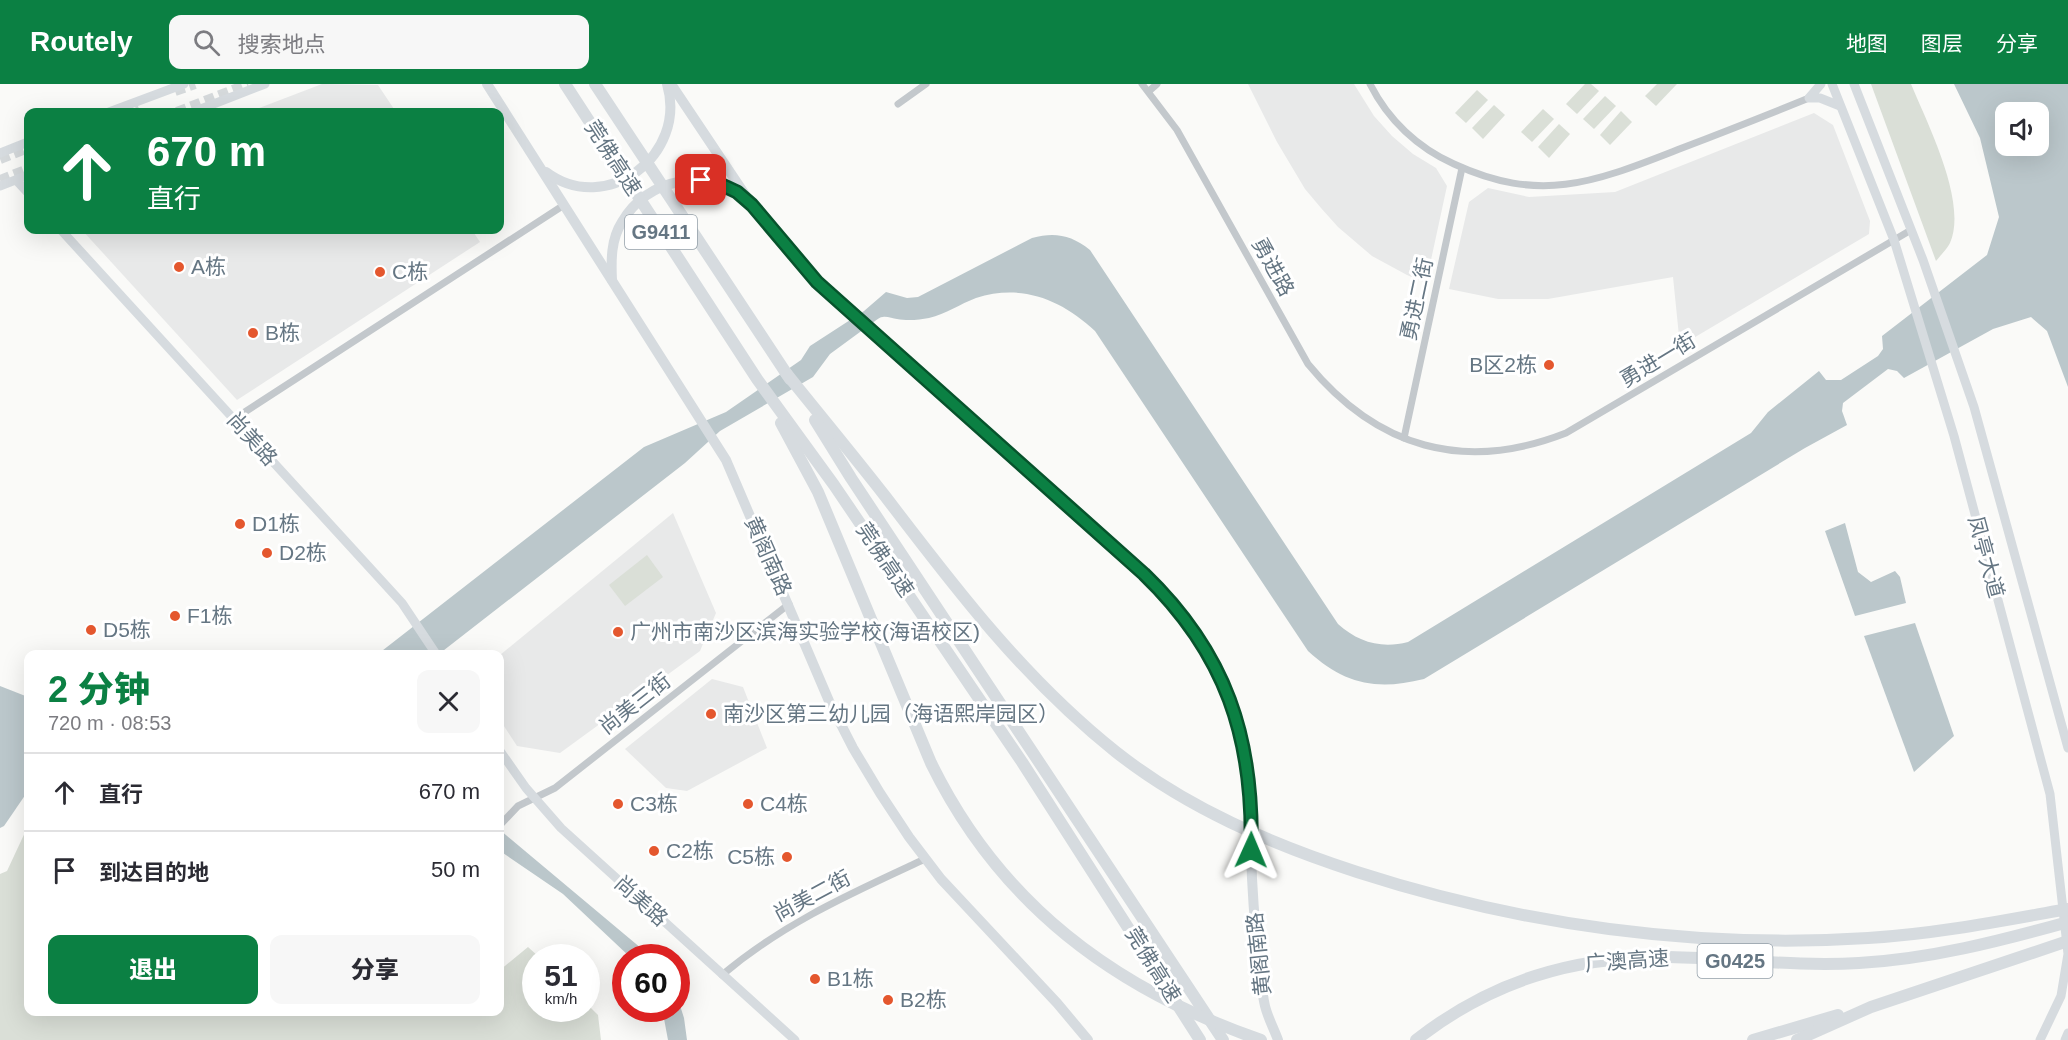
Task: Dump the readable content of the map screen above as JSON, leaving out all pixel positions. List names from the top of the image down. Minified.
{"streets":{"highway":["莞佛高速","G9411","广澳高速","G0425"],"main road":["黄阁南路"],"street":["勇进路","勇进二街","勇进一街","尚美路","凤亭大道","尚美三街","尚美二街"]},"crossings":[["勇进路","勇进二街"],["勇进路","勇进一街"],["勇进二街","勇进一街"],["勇进一街","凤亭大道"],["尚美路","尚美三街"],["尚美路","尚美二街"],["黄阁南路","尚美三街"],["黄阁南路","尚美二街"]],"places":["A栋","C栋","B栋","B区2栋","D1栋","D2栋","F1栋","D5栋","广州市南沙区滨海实验学校(海语校区)","南沙区第三幼儿园（海语熙岸园区）","C3栋","C4栋","C2栋","C5栋","B1栋","B2栋"],"page":{"header":"Routely","search":"搜索地点","nav":["地图","图层","分享"],"turn":["670 m","直行"],"heading":["2 分钟","720 m · 08:53"],"list":[{"name":"直行","value":"670 m"},{"name":"到达目的地","value":"50 m"}],"buttons":["退出","分享"],"speed":"51 km/h","limit":"60"}}
